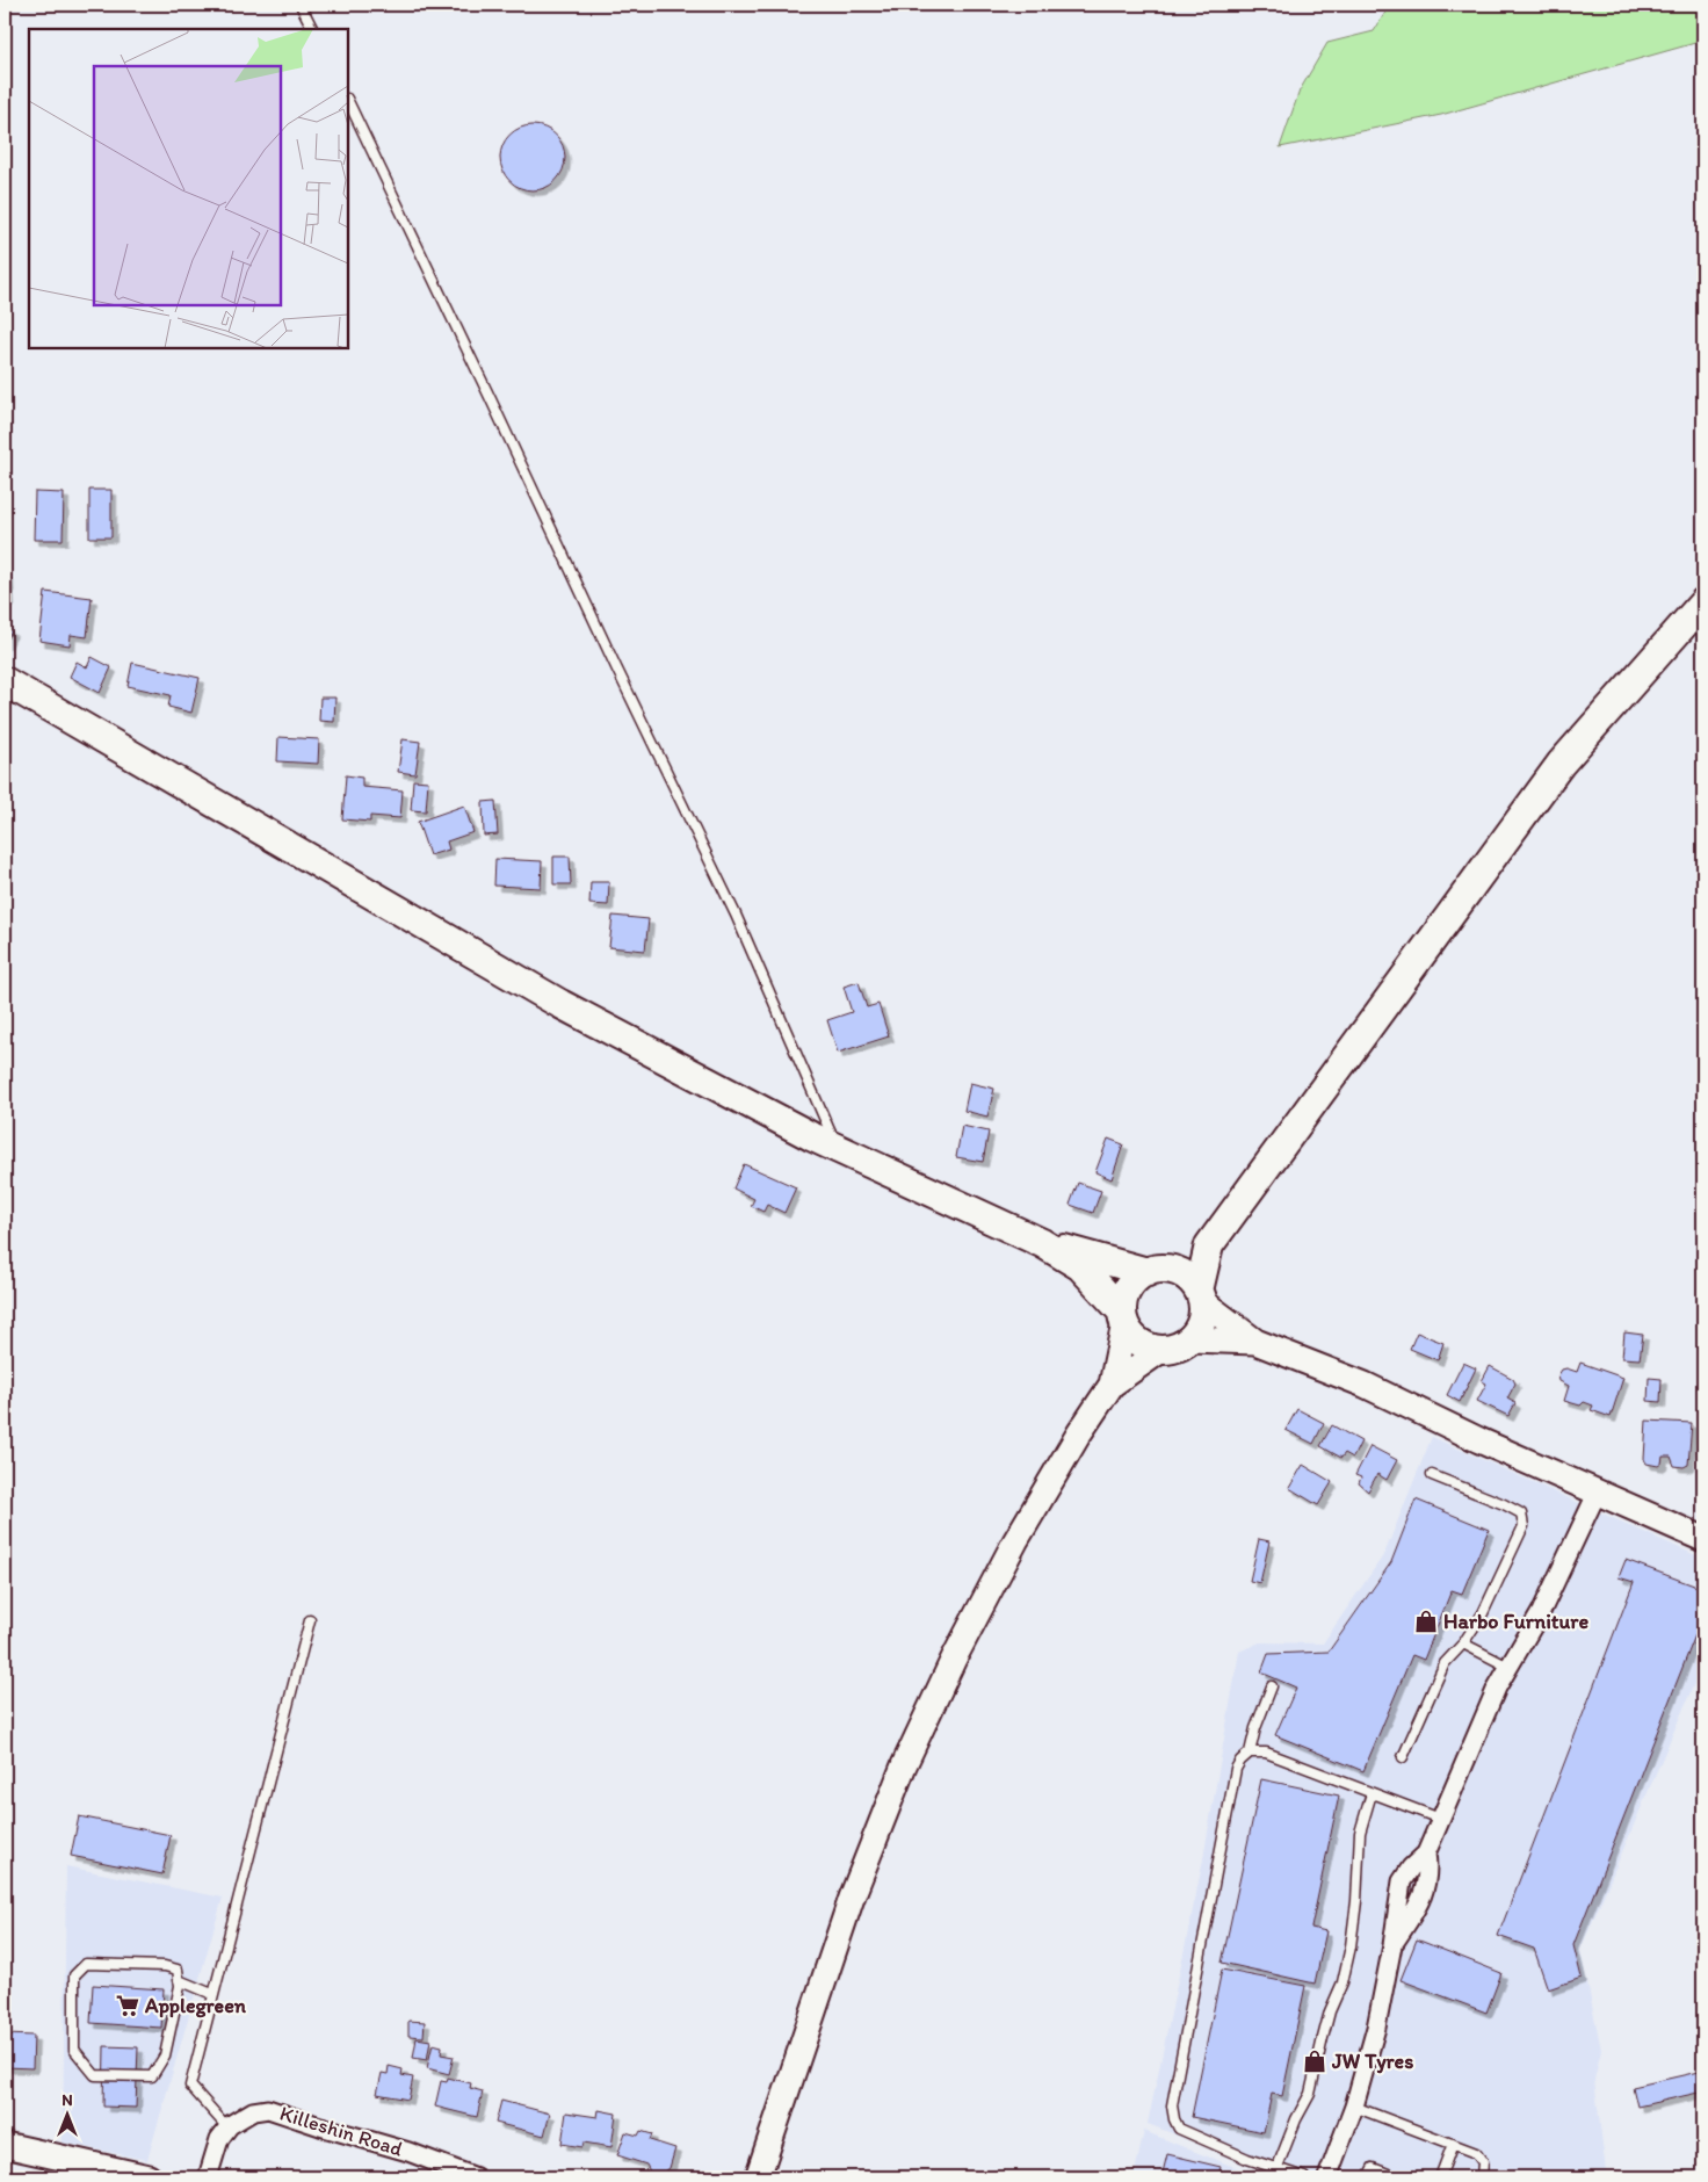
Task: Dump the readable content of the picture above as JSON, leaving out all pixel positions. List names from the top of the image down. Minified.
{"streets":{"street":["Killeshin Road"]},"places":{"shop":["Harbo Furniture","JW Tyres"],"supermarket":["Applegreen"]},"north":"top"}
